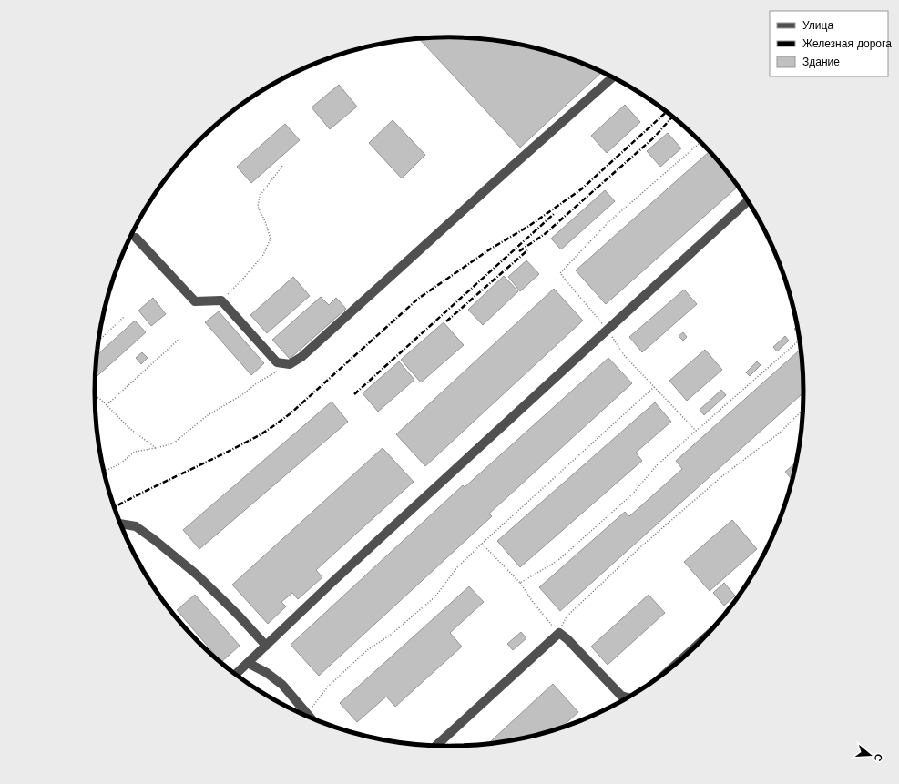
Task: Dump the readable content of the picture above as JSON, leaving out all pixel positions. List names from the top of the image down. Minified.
{"legend":["Улица","Железная дорога","Здание"],"north":"right"}
